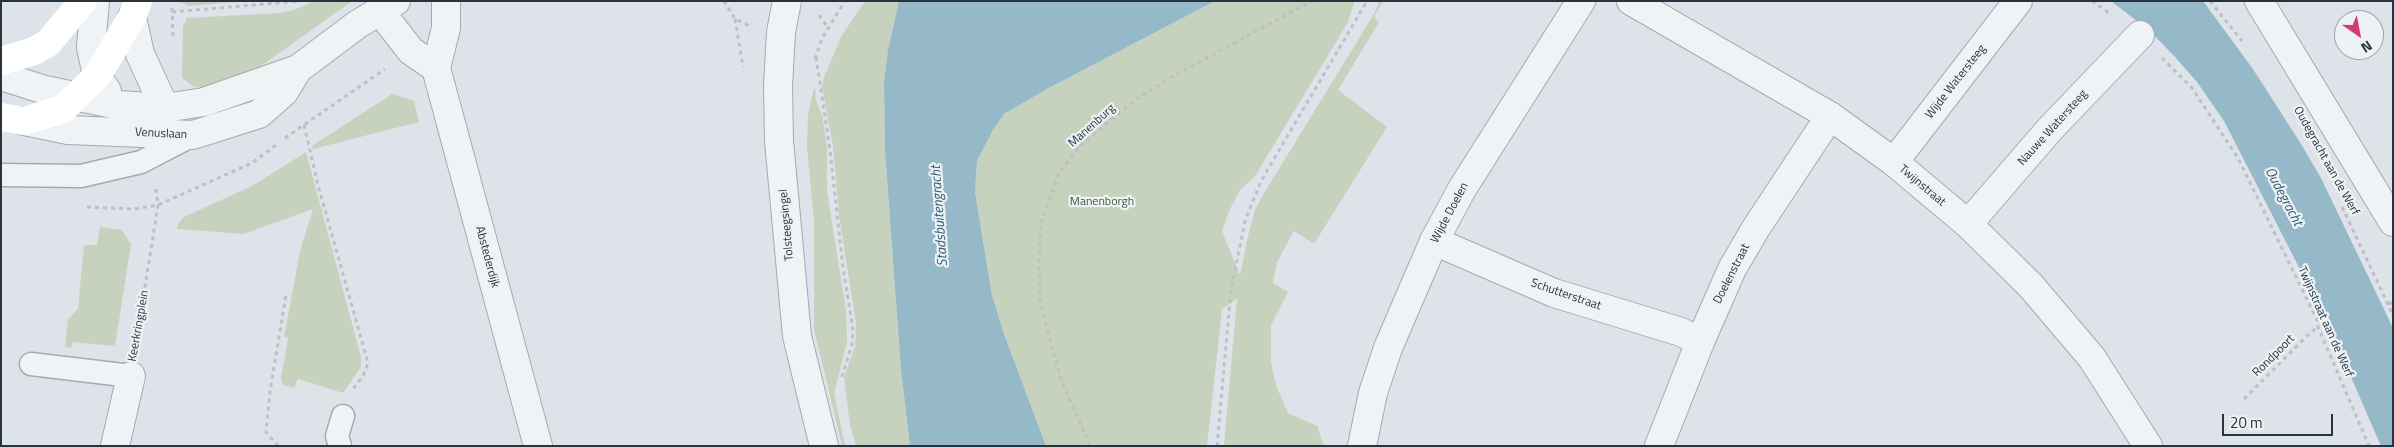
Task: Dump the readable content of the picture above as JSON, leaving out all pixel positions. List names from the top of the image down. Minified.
{"streets":{"street":["Wijde Watersteeg","Nauwe Watersteeg","Venuslaan","Twijnstraat","Wijde Doelen","Tolsteegsingel","Abstederdijk","Doelenstraat","Schutterstraat","Keerkringplein"],"path":["Manenburg","Oudegracht aan de Werf","Twijnstraat aan de Werf","Rondpoort"]},"crossings":[["Wijde Watersteeg","Twijnstraat"],["Nauwe Watersteeg","Twijnstraat"],["Nauwe Watersteeg","Twijnstraat aan de Werf"],["Twijnstraat","Doelenstraat"],["Wijde Doelen","Schutterstraat"],["Doelenstraat","Schutterstraat"],["Twijnstraat aan de Werf","Rondpoort"]],"water":["Oudegracht","Stadsbuitengracht"],"parks":["Manenborgh"],"scale_bar":"20 m","north":"bottom right"}
